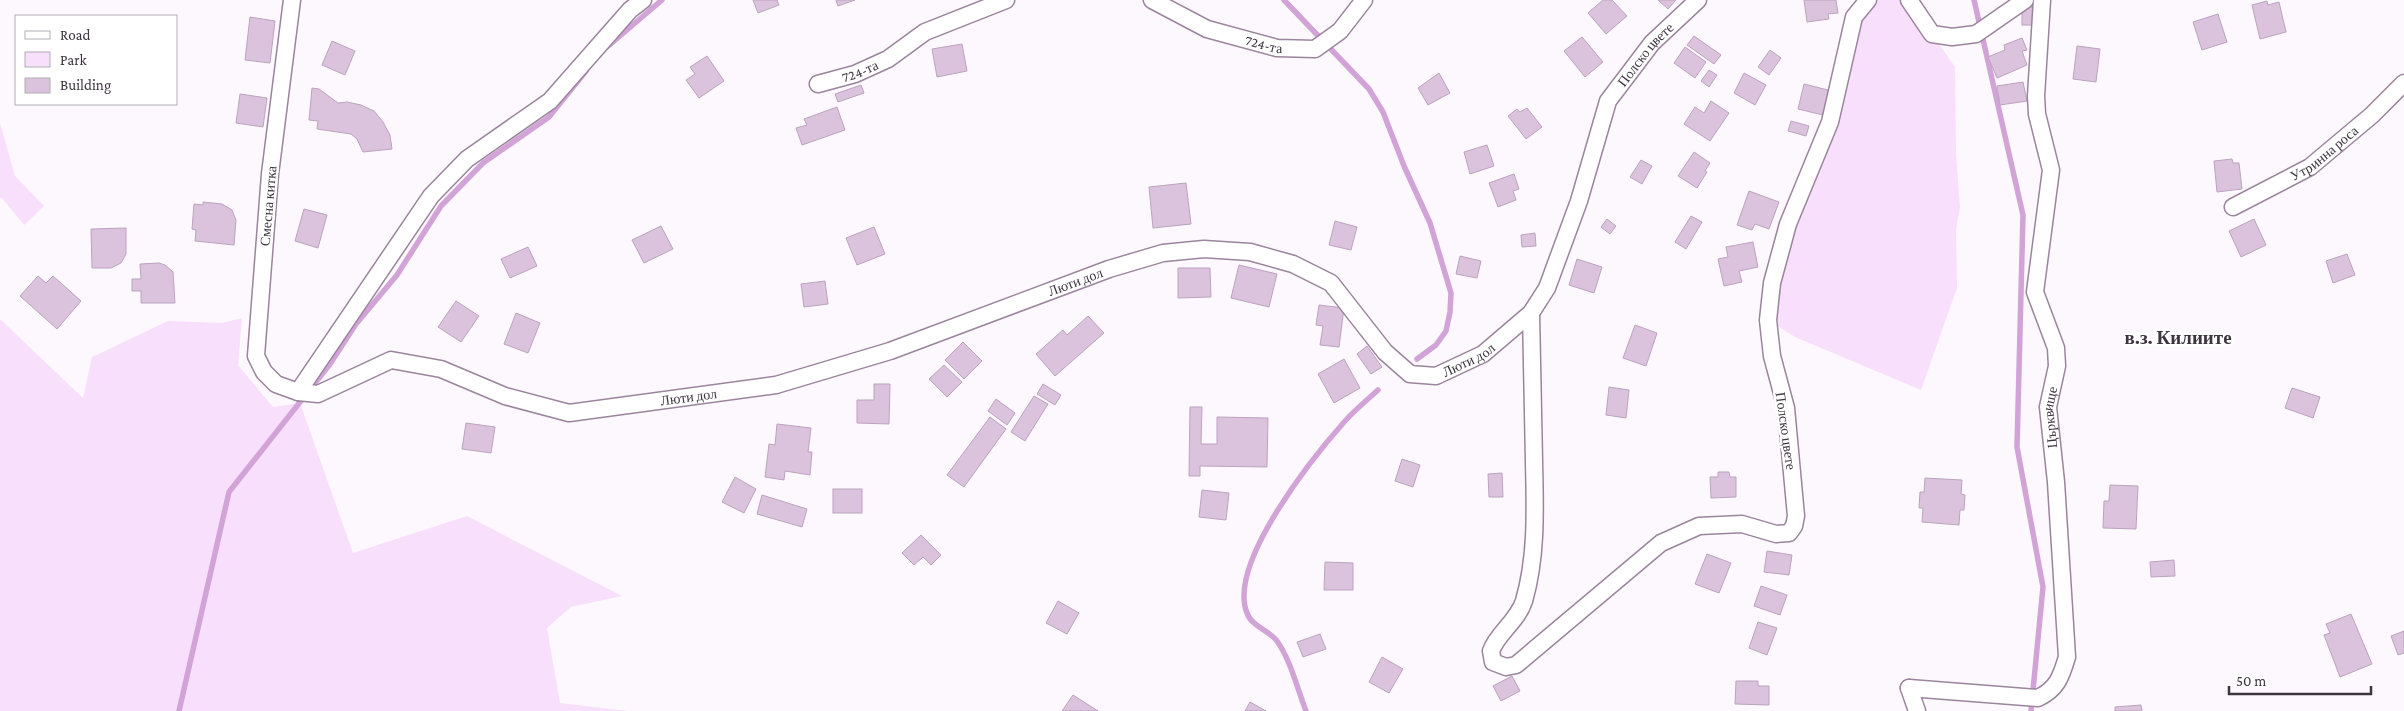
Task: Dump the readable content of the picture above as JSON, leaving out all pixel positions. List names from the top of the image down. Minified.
{"streets":{"street":["724-та","Полско цвете","Утринна роса","Смесна китка","Люти дол","Църквище"]},"crossings":[["Полско цвете","Люти дол"],["Смесна китка","Люти дол"]],"districts":["в.з. Килиите"],"legend":["Road","Park","Building"],"scale_bar":"50 m"}
